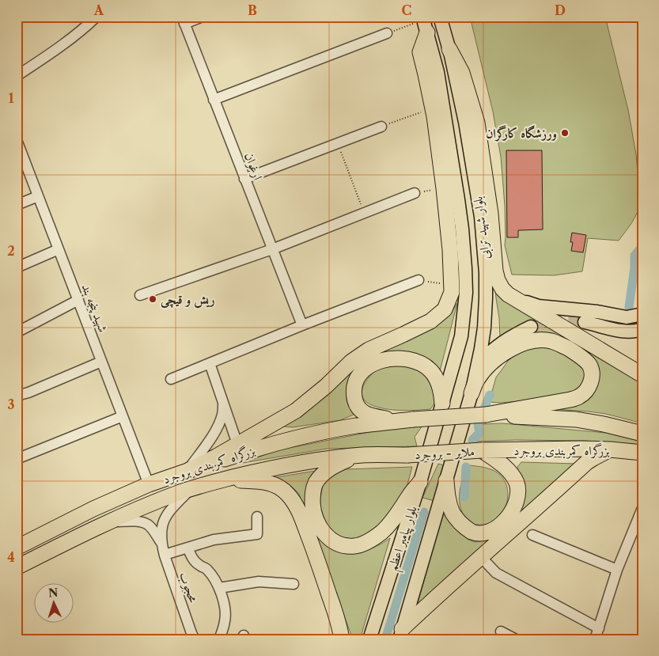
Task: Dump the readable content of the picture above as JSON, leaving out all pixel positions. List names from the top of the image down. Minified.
{"streets":{"highway":["بزرگراه کمربندی بروجرد","ملایر - بروجرد"],"main road":["بلوار شهید ترابی","بلوار پیامبر اعظم"],"street":["ارغوان","شهید پنجه بند","محجوب"]},"crossings":[["بلوار شهید ترابی","بلوار پیامبر اعظم"],["شهید پنجه بند","بزرگراه کمربندی بروجرد"],["بزرگراه کمربندی بروجرد","ملایر - بروجرد"]],"places":["ورزشگاه کارگران","ریش و قیچی"],"north":"top","grid":{"columns":["A","B","C","D"],"rows":["1","2","3","4"]}}
